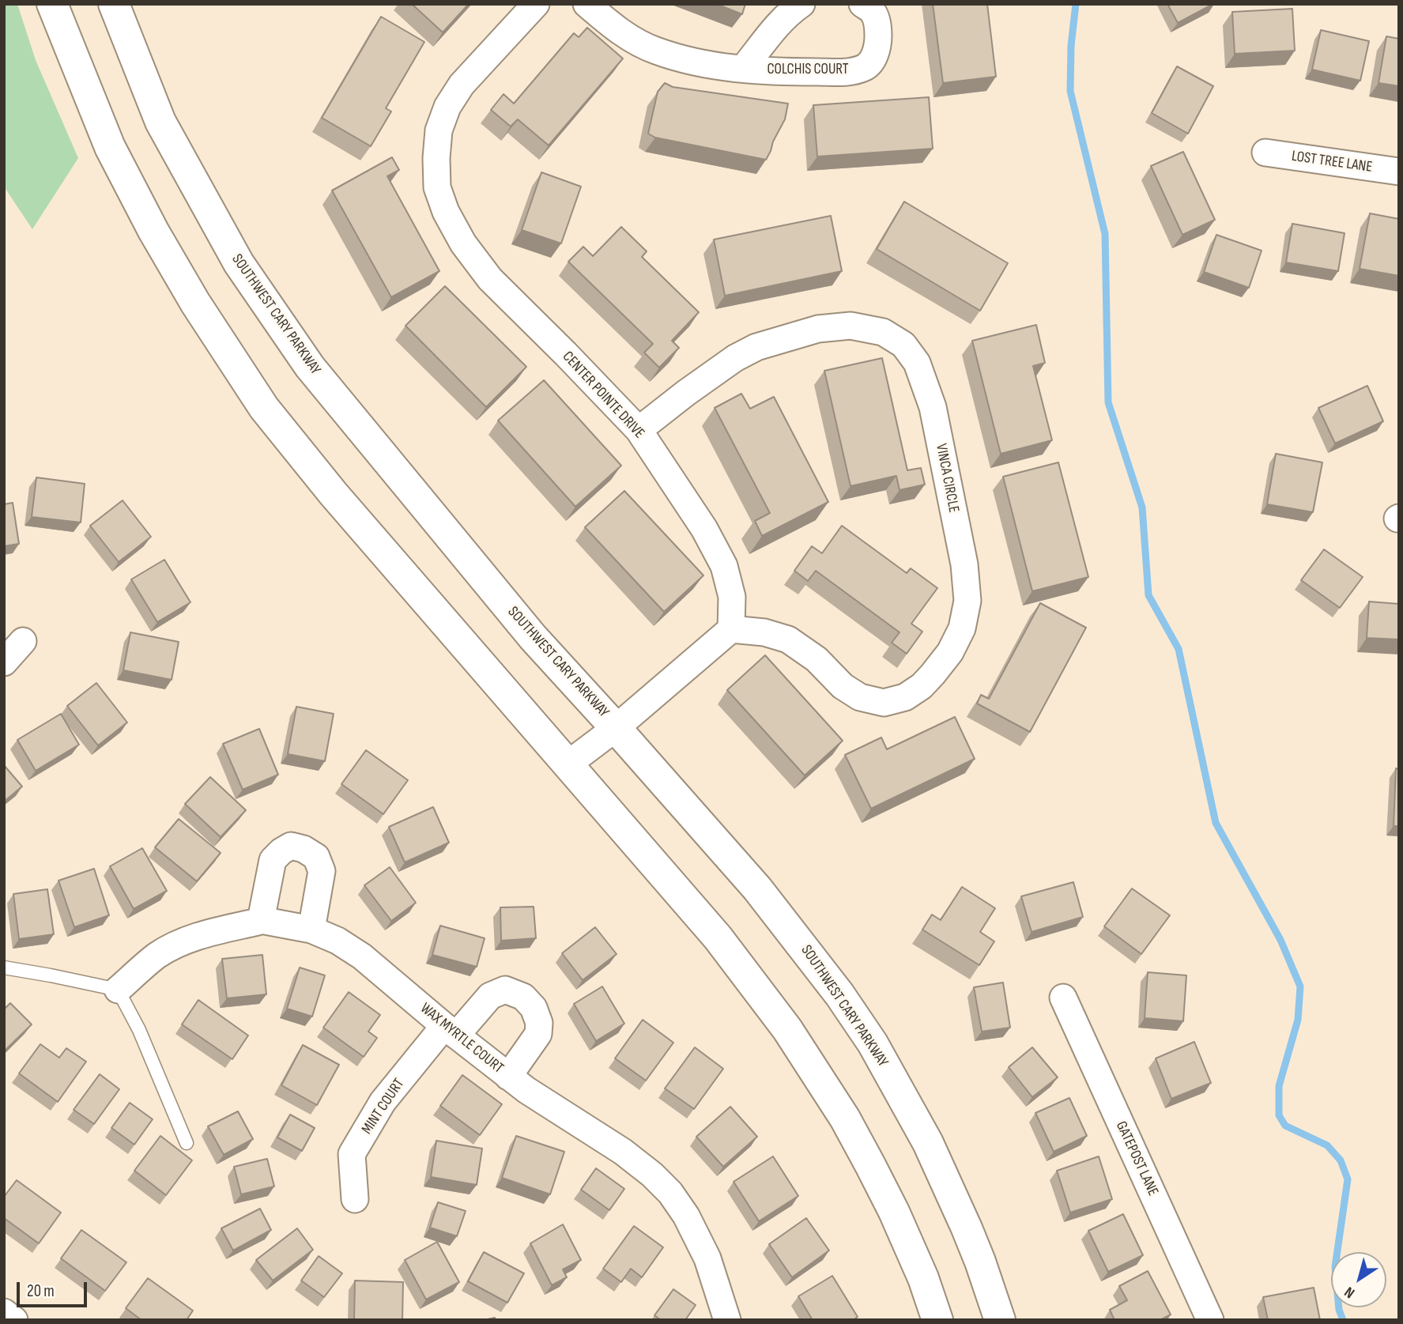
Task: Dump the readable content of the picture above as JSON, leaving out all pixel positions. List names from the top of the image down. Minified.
{"streets":{"main road":["SOUTHWEST CARY PARKWAY"],"street":["COLCHIS COURT","LOST TREE LANE","CENTER POINTE DRIVE","VINCA CIRCLE","WAX MYRTLE COURT","MINT COURT","GATEPOST LANE"]},"crossings":[["CENTER POINTE DRIVE","VINCA CIRCLE"],["WAX MYRTLE COURT","MINT COURT"]],"scale_bar":"20 m","north":"bottom left"}
